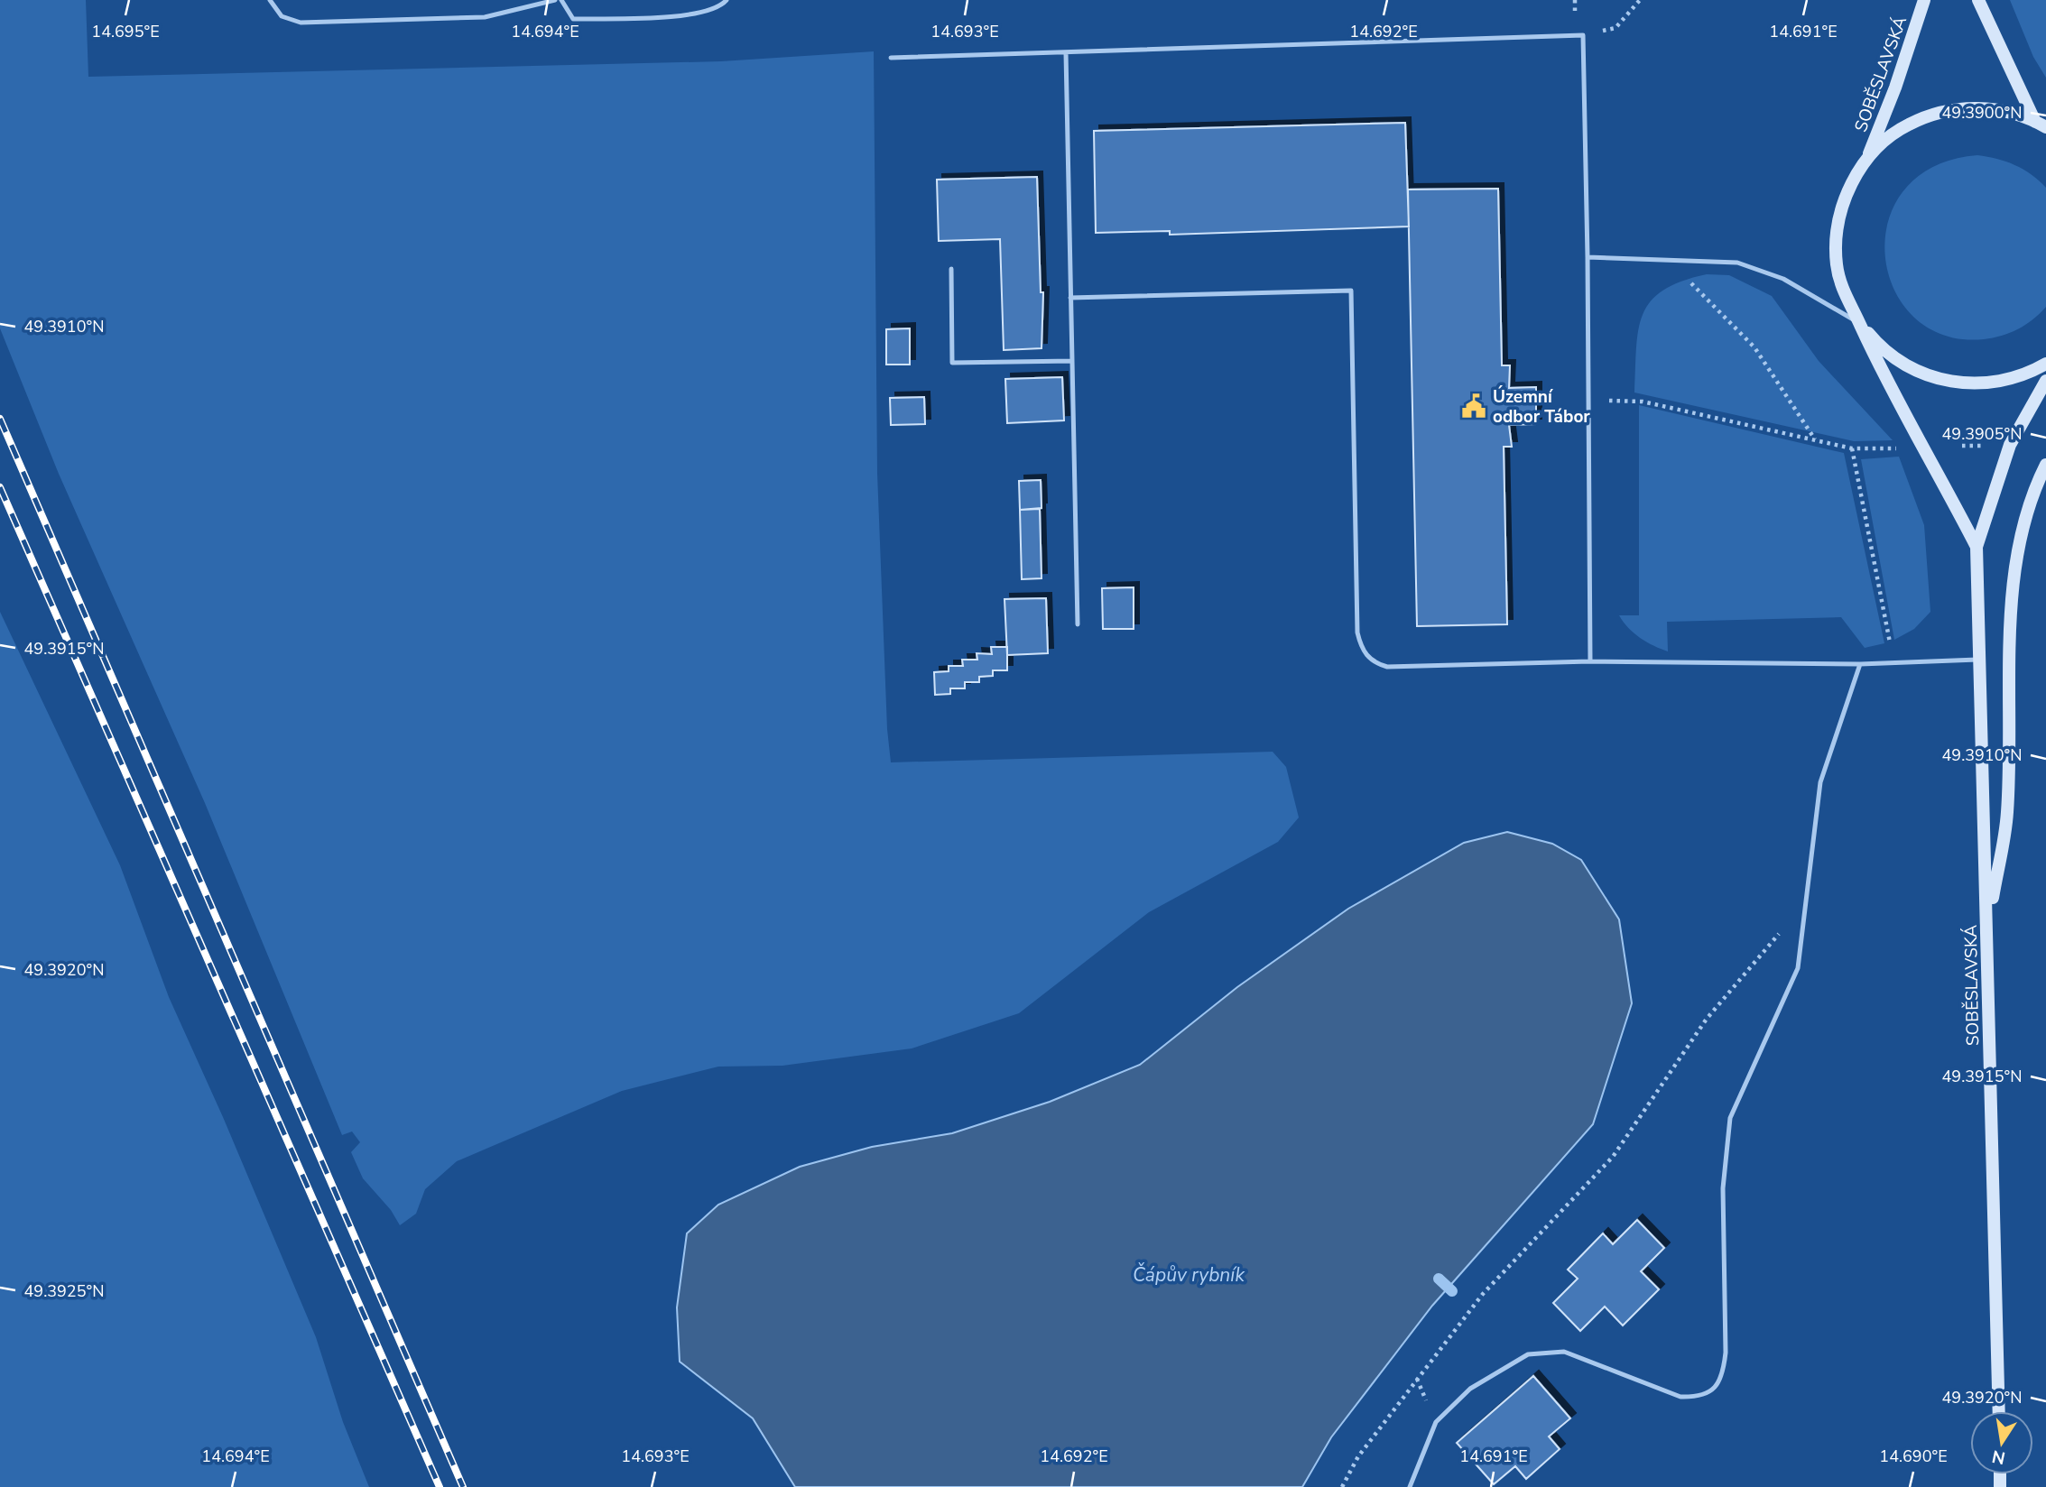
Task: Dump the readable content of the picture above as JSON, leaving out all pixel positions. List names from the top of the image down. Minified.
{"streets":{"main road":["SOBĚSLAVSKÁ"]},"water":["Čápův rybník"],"places":{"public building":["Územní odbor Tábor"]},"north":"bottom","coordinates":["14.695°E","14.694°E","14.693°E","14.692°E","14.691°E","49.3900°N","49.3910°N","49.3905°N","49.3915°N","49.3920°N","49.3925°N","14.690°E"]}
